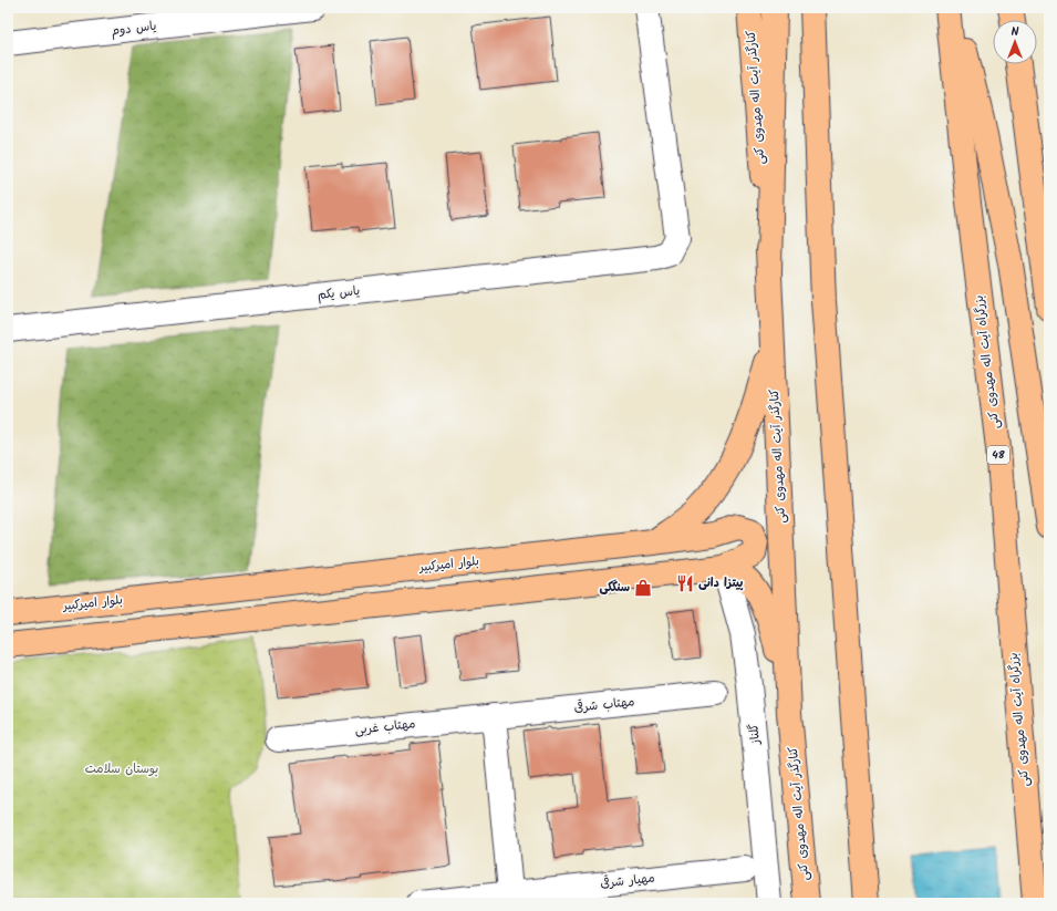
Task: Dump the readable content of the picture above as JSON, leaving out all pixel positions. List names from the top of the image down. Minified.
{"streets":{"main road":["کنارگذر آیت اله مهدوی کنی","بزرگراه آیت اله مهدوی کنی","48","بلوار امیرکبیر"],"street":["یاس دوم","یاس یکم","مهتاب شرقی","مهتاب غربی","گلناز","مهیار شرقی"]},"crossings":[["کنارگذر آیت اله مهدوی کنی","بلوار امیرکبیر"],["مهتاب شرقی","مهتاب غربی"]],"parks":["بوستان سلامت"],"places":{"restaurant":["پیتزا دانی"],"shop":["سنگکی"]},"north":"top"}
